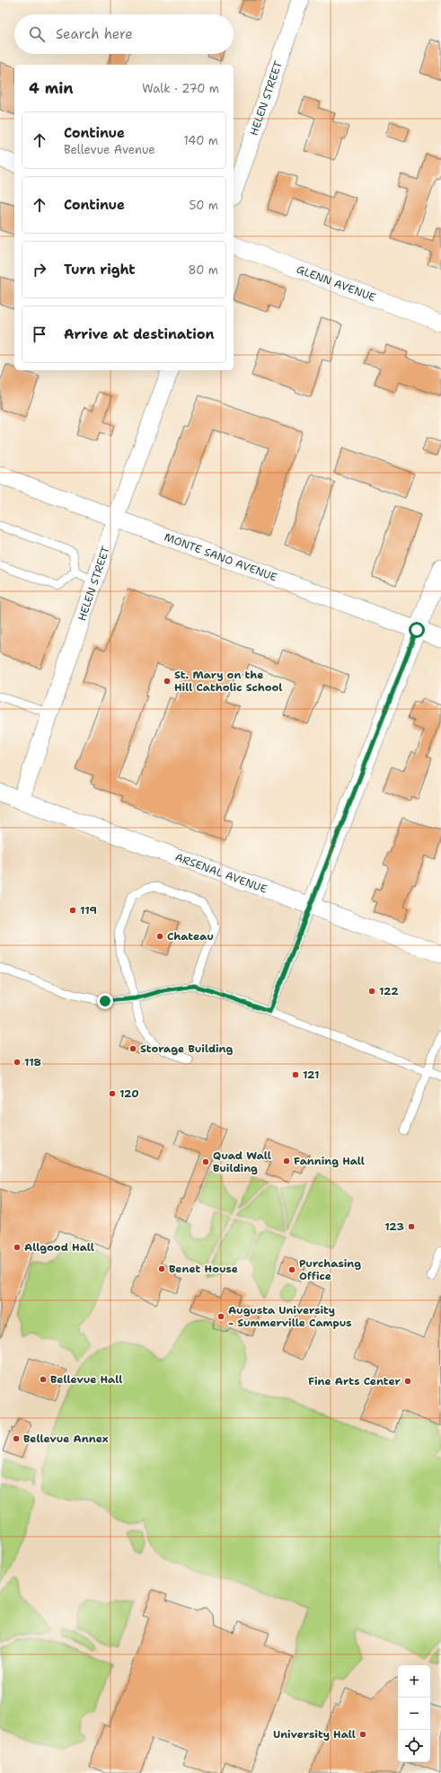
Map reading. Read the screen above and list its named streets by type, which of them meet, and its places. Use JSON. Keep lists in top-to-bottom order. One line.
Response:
{"streets":{"street":["HELEN STREET","GLENN AVENUE","MONTE SANO AVENUE","ARSENAL AVENUE"]},"crossings":[["HELEN STREET","MONTE SANO AVENUE"],["HELEN STREET","ARSENAL AVENUE"]],"places":["St. Mary on the Hill Catholic School","119","Chateau","122","Storage Building","118","121","120","Fanning Hall","Quad Wall Building","123","Allgood Hall","Benet House","Purchasing Office","Augusta University - Summerville Campus","Bellevue Hall","Fine Arts Center","Bellevue Annex","University Hall"],"page":{"search":"Search here","heading":["4 min","Walk · 270 m"],"list":[["Continue","Bellevue Avenue","140 m"],["Continue","50 m"],["Turn right","80 m"],"Arrive at destination"],"map_buttons":["+","−"]}}
